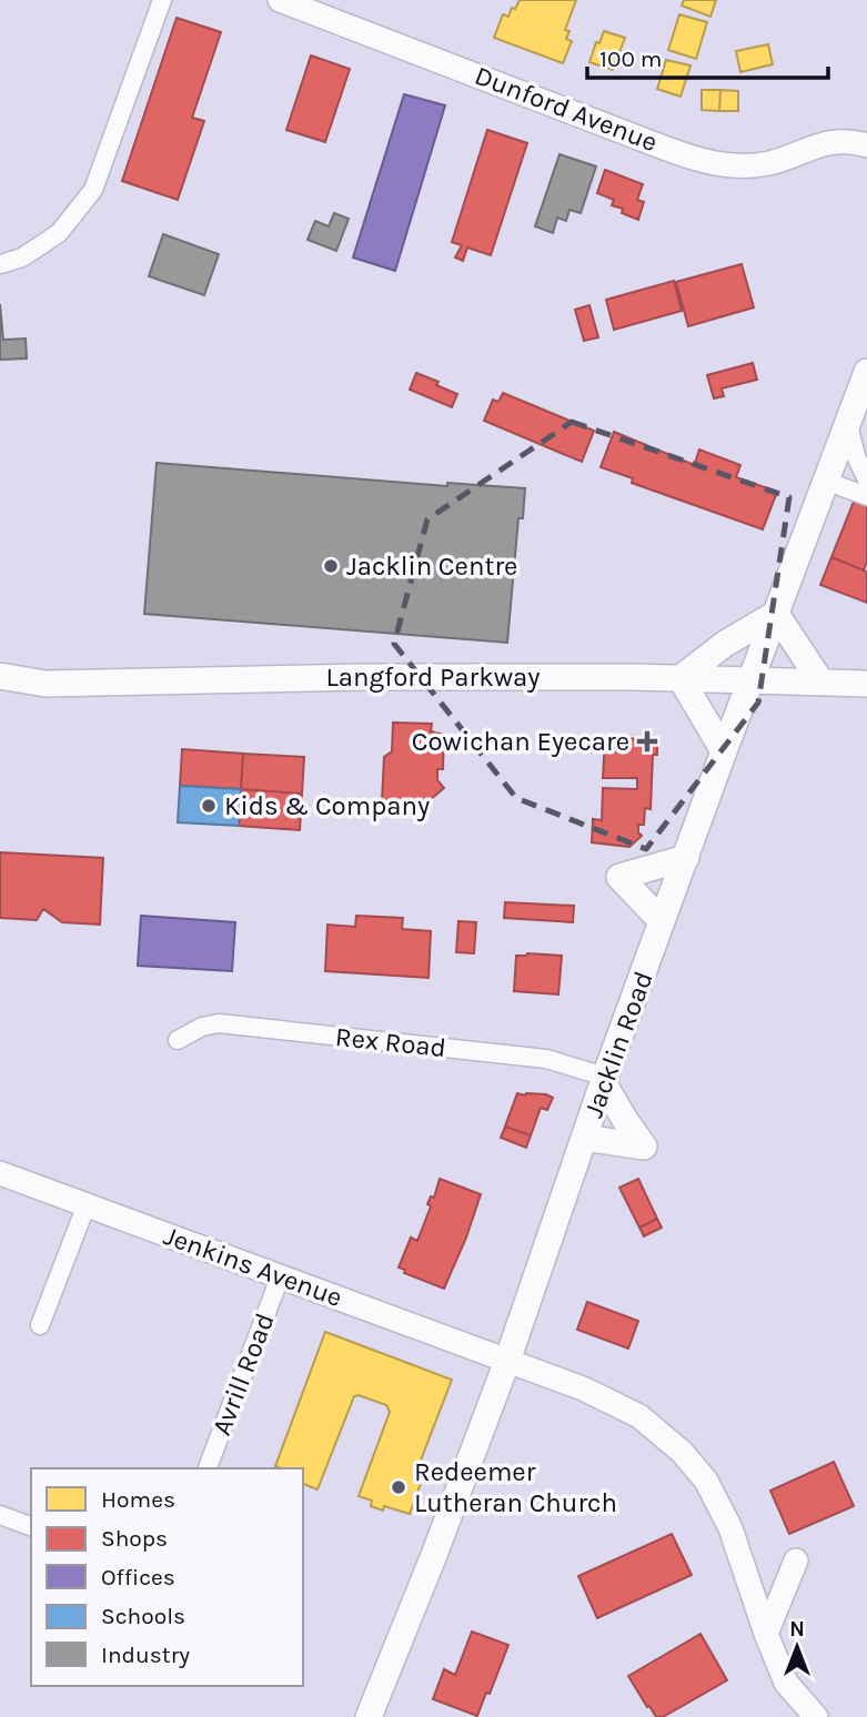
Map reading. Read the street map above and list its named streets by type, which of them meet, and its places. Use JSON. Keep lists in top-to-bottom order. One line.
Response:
{"streets":{"main road":["Langford Parkway","Jacklin Road"],"street":["Dunford Avenue","Rex Road","Jenkins Avenue","Avrill Road"]},"crossings":[["Langford Parkway","Jacklin Road"],["Rex Road","Jacklin Road"],["Jacklin Road","Jenkins Avenue"],["Jenkins Avenue","Avrill Road"]],"places":{"other":["Jacklin Centre","Kids & Company","Redeemer Lutheran Church"],"health":["Cowichan Eyecare"]},"legend":["Homes","Shops","Offices","Schools","Industry"],"scale_bar":"100 m","north":"top"}
